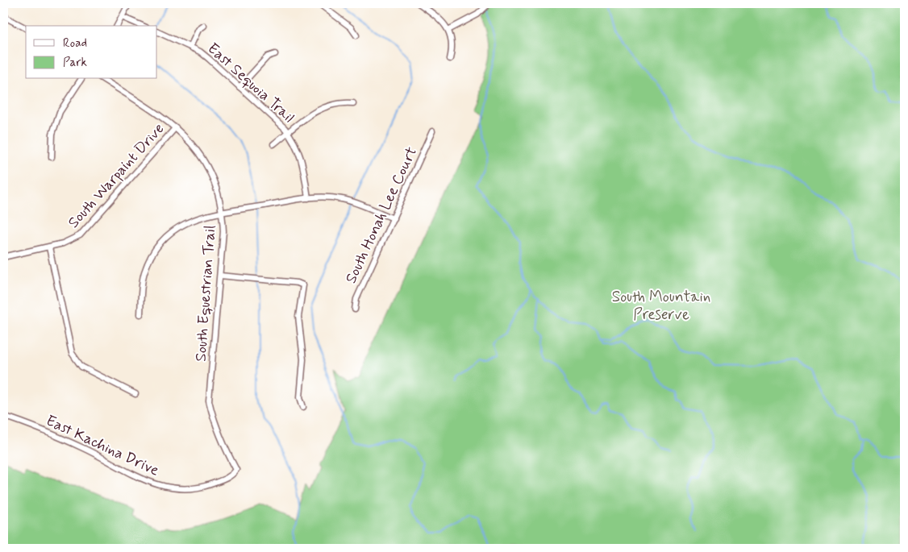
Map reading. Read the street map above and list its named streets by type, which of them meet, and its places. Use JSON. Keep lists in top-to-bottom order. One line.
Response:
{"streets":{"street":["East Sequoia Trail","South Warpaint Drive","South Honah Lee Court","South Equestrian Trail","East Kachina Drive"]},"crossings":[["South Warpaint Drive","South Equestrian Trail"],["South Equestrian Trail","East Kachina Drive"]],"parks":["South Mountain Preserve"],"legend":["Road","Park"]}
